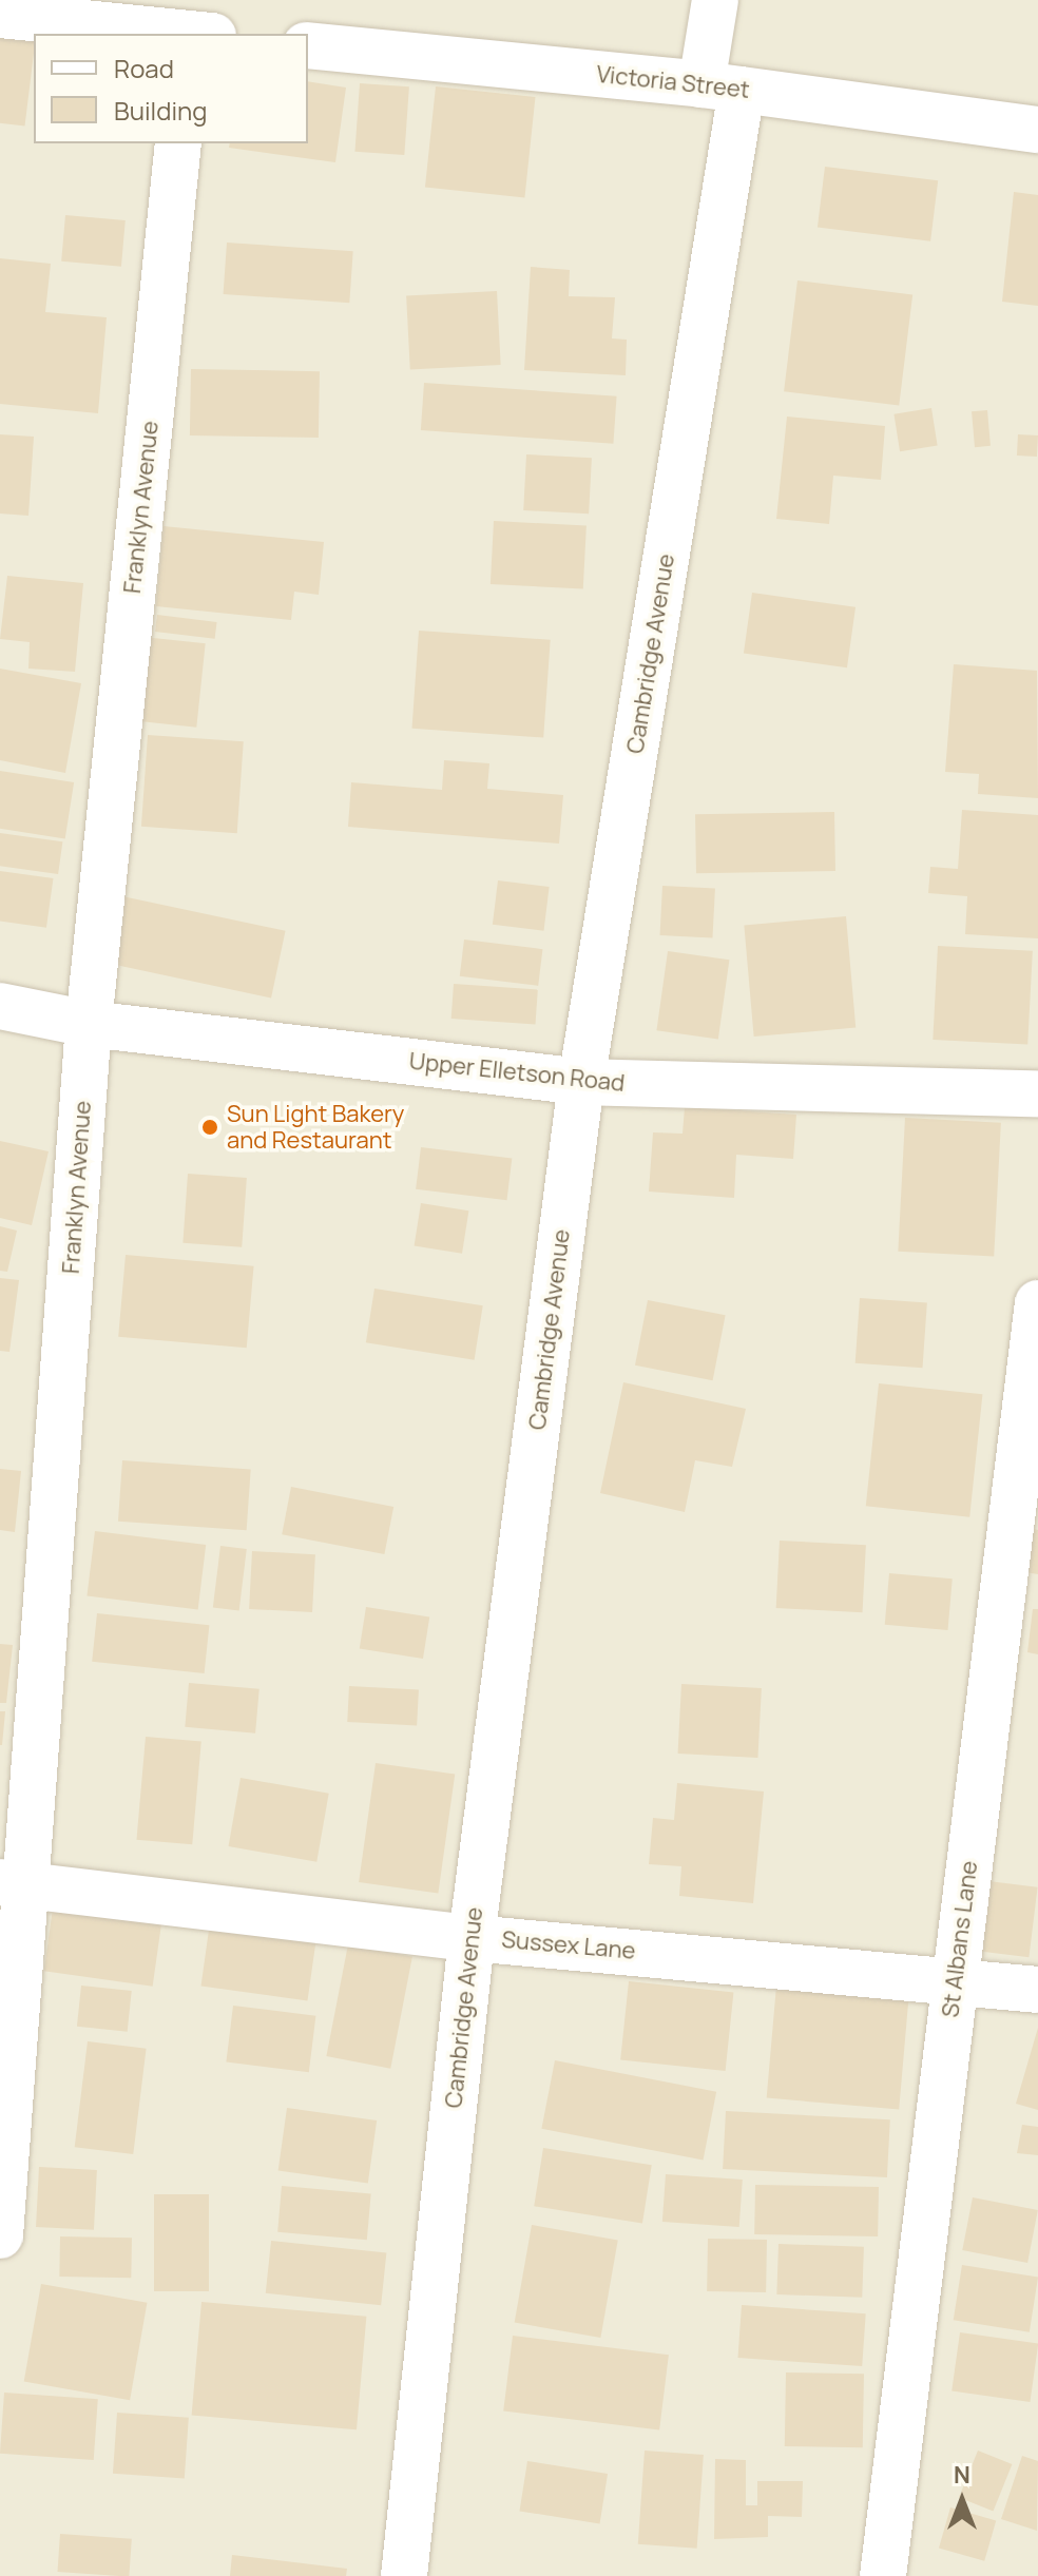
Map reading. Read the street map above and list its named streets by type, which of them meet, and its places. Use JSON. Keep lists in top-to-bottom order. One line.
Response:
{"streets":{"street":["Victoria Street","Franklyn Avenue","Cambridge Avenue","Upper Elletson Road","St Albans Lane","Sussex Lane"]},"crossings":[["Victoria Street","Cambridge Avenue"],["Franklyn Avenue","Upper Elletson Road"],["Franklyn Avenue","Sussex Lane"],["Cambridge Avenue","Upper Elletson Road"],["Cambridge Avenue","Sussex Lane"],["St Albans Lane","Sussex Lane"]],"places":["Sun Light Bakery and Restaurant"],"legend":["Road","Building"],"north":"top"}
